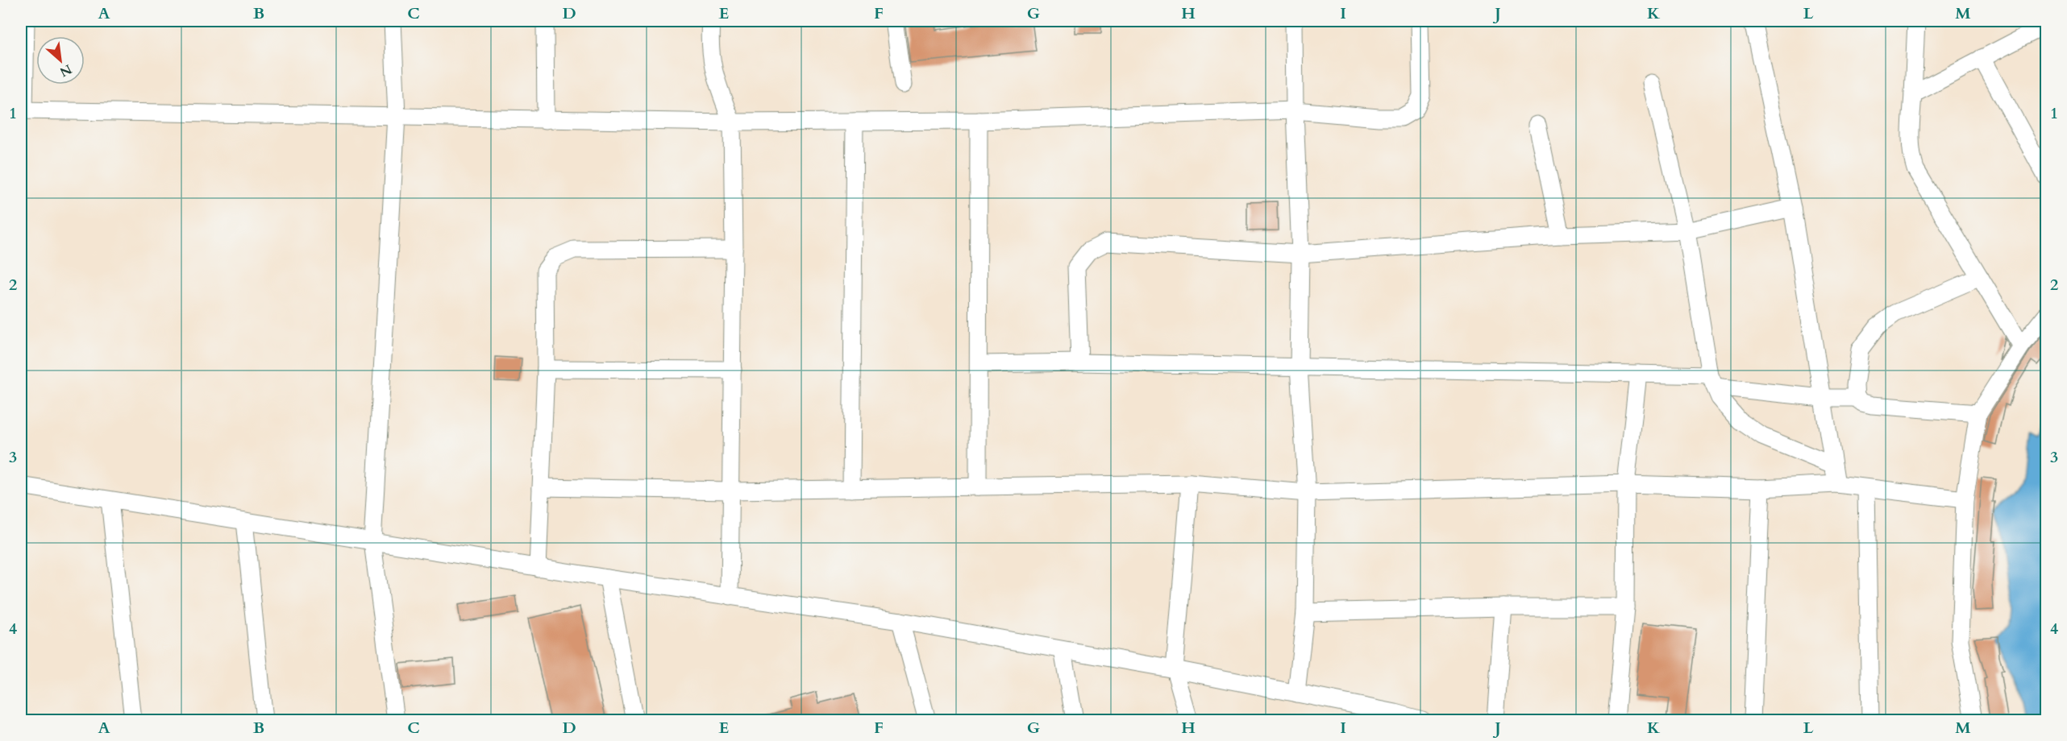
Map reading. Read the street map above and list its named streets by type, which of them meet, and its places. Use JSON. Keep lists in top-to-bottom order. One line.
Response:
{"north":"bottom right","grid":{"columns":["A","B","C","D","E","F","G","H","I","J","K","L","M"],"rows":["1","2","3","4"]}}
